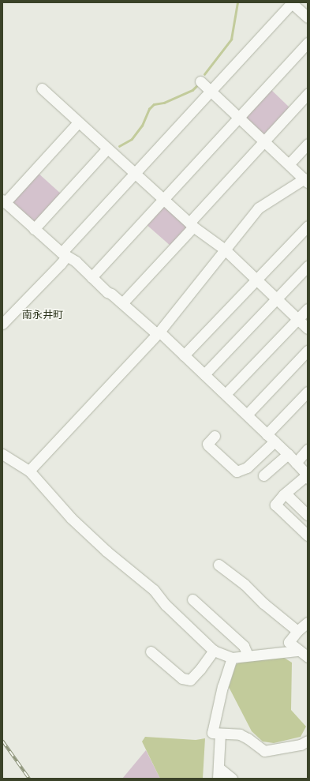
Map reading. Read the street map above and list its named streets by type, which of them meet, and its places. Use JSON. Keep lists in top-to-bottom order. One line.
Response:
{"districts":["南永井町"]}
